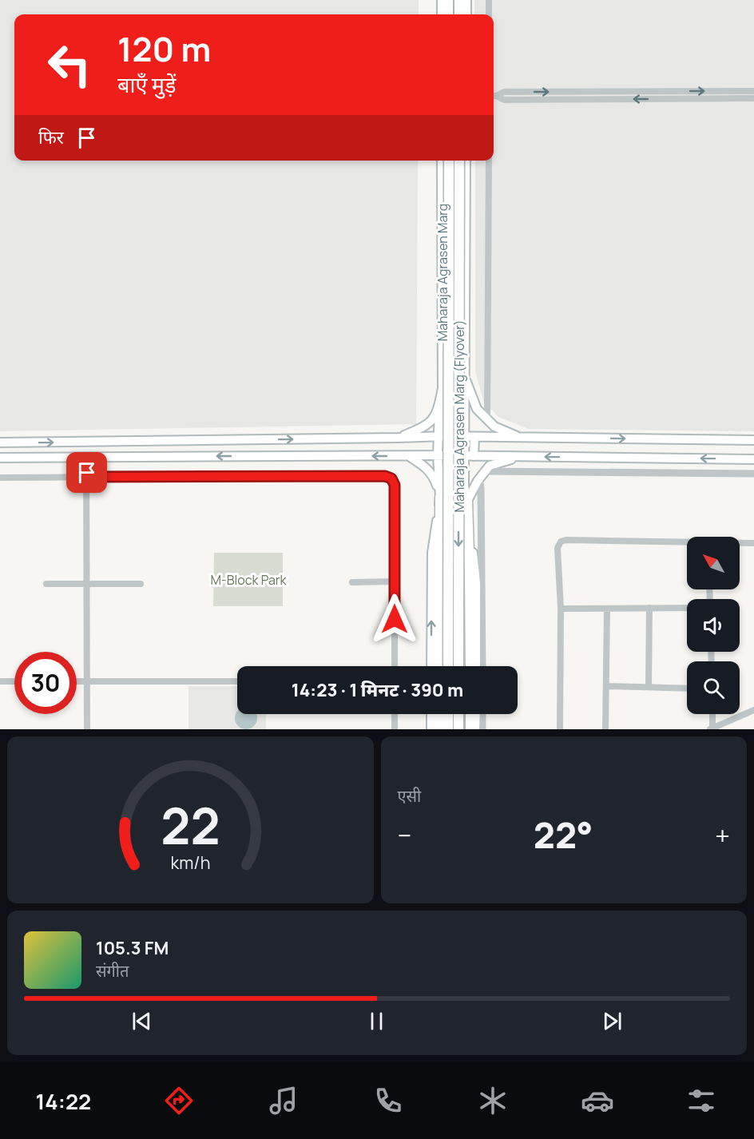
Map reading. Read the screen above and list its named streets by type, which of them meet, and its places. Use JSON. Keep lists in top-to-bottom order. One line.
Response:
{"streets":{"main road":["Maharaja Agrasen Marg","Maharaja Agrasen Marg (Flyover)"]},"parks":["M-Block Park"],"north":"top left","page":{"turn":["120 m","बाएँ मुड़ें"],"then":"फिर","limit":"30","trip":"14:23 · 1 मिनट · 390 m","tile":"एसी","heat":["−","22°","+"],"song":["105.3 FM","संगीत"],"tabs":"14:22","gauge":["22","km/h"]}}
